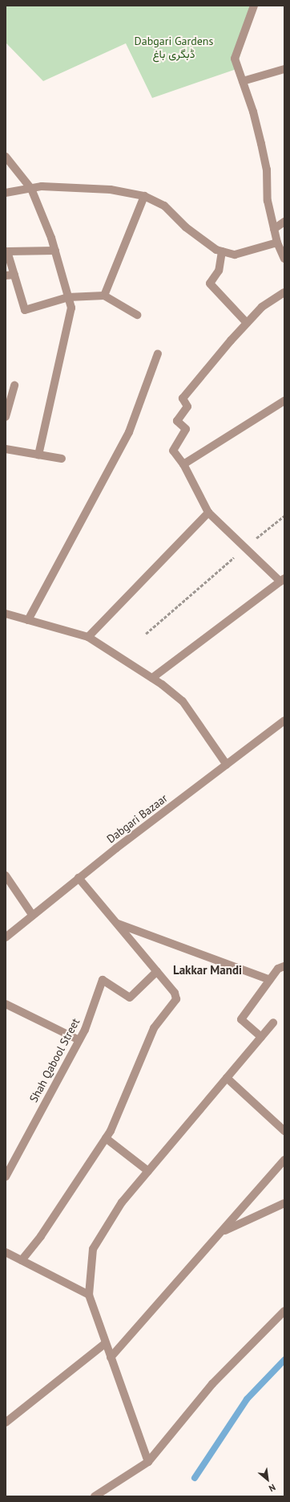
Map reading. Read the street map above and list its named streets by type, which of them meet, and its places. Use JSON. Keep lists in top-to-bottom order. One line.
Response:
{"streets":{"street":["Dabgari Bazaar","Shah Qabool Street"]},"districts":["Lakkar Mandi"],"parks":["Dabgari Gardens ڈبگری باغ"],"north":"bottom right"}
